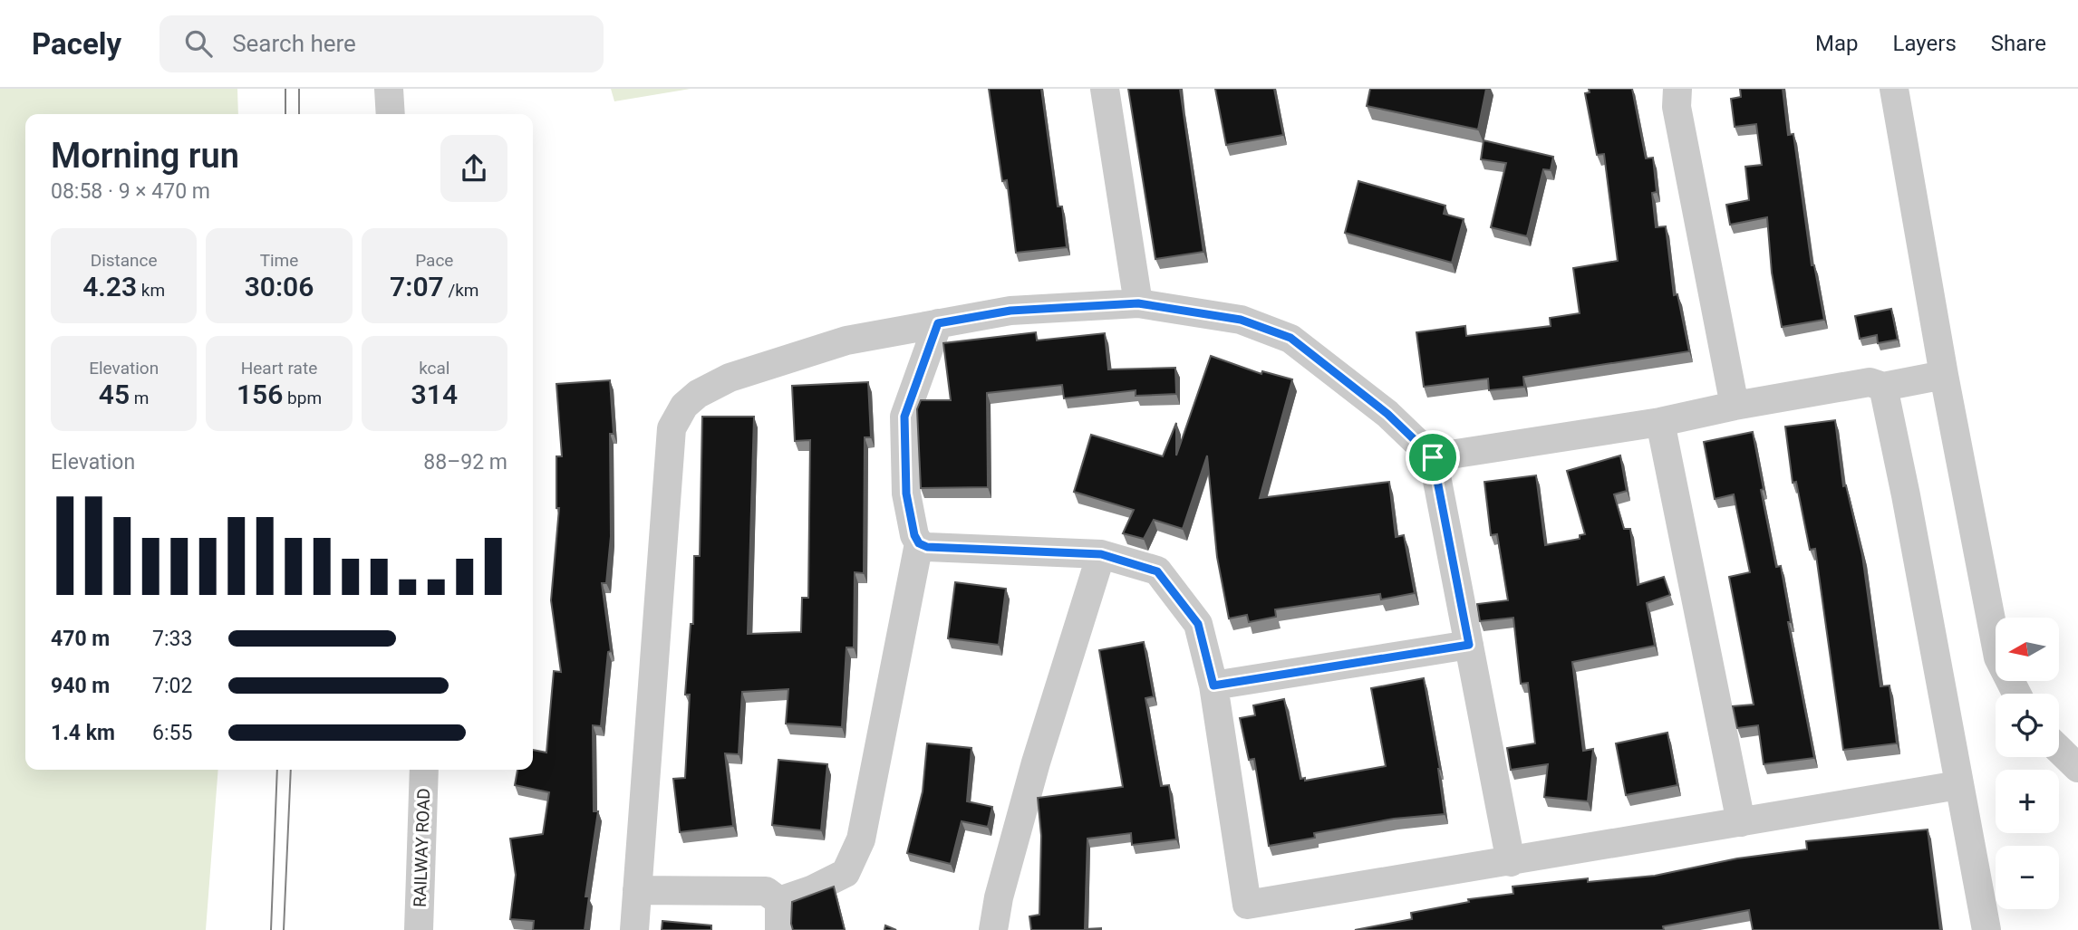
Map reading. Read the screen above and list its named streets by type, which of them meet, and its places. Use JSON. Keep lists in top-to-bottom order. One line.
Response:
{"streets":{"street":["RAILWAY ROAD"]},"north":"left","page":{"header":"Pacely","search":"Search here","nav":["Map","Layers","Share"],"heading":["Morning run","08:58 · 9 × 470 m"],"stats":[["Distance","4.23 km"],["Time","30:06"],["Pace","7:07 /km"],["Elevation","45 m"],["Heart rate","156 bpm"],["kcal","314"]],"chart":["Elevation","88–92 m"],"list":[{"name":"470 m","note":"7:33"},{"name":"940 m","note":"7:02"},{"name":"1.4 km","note":"6:55"}],"map_buttons":["+","−"]}}
